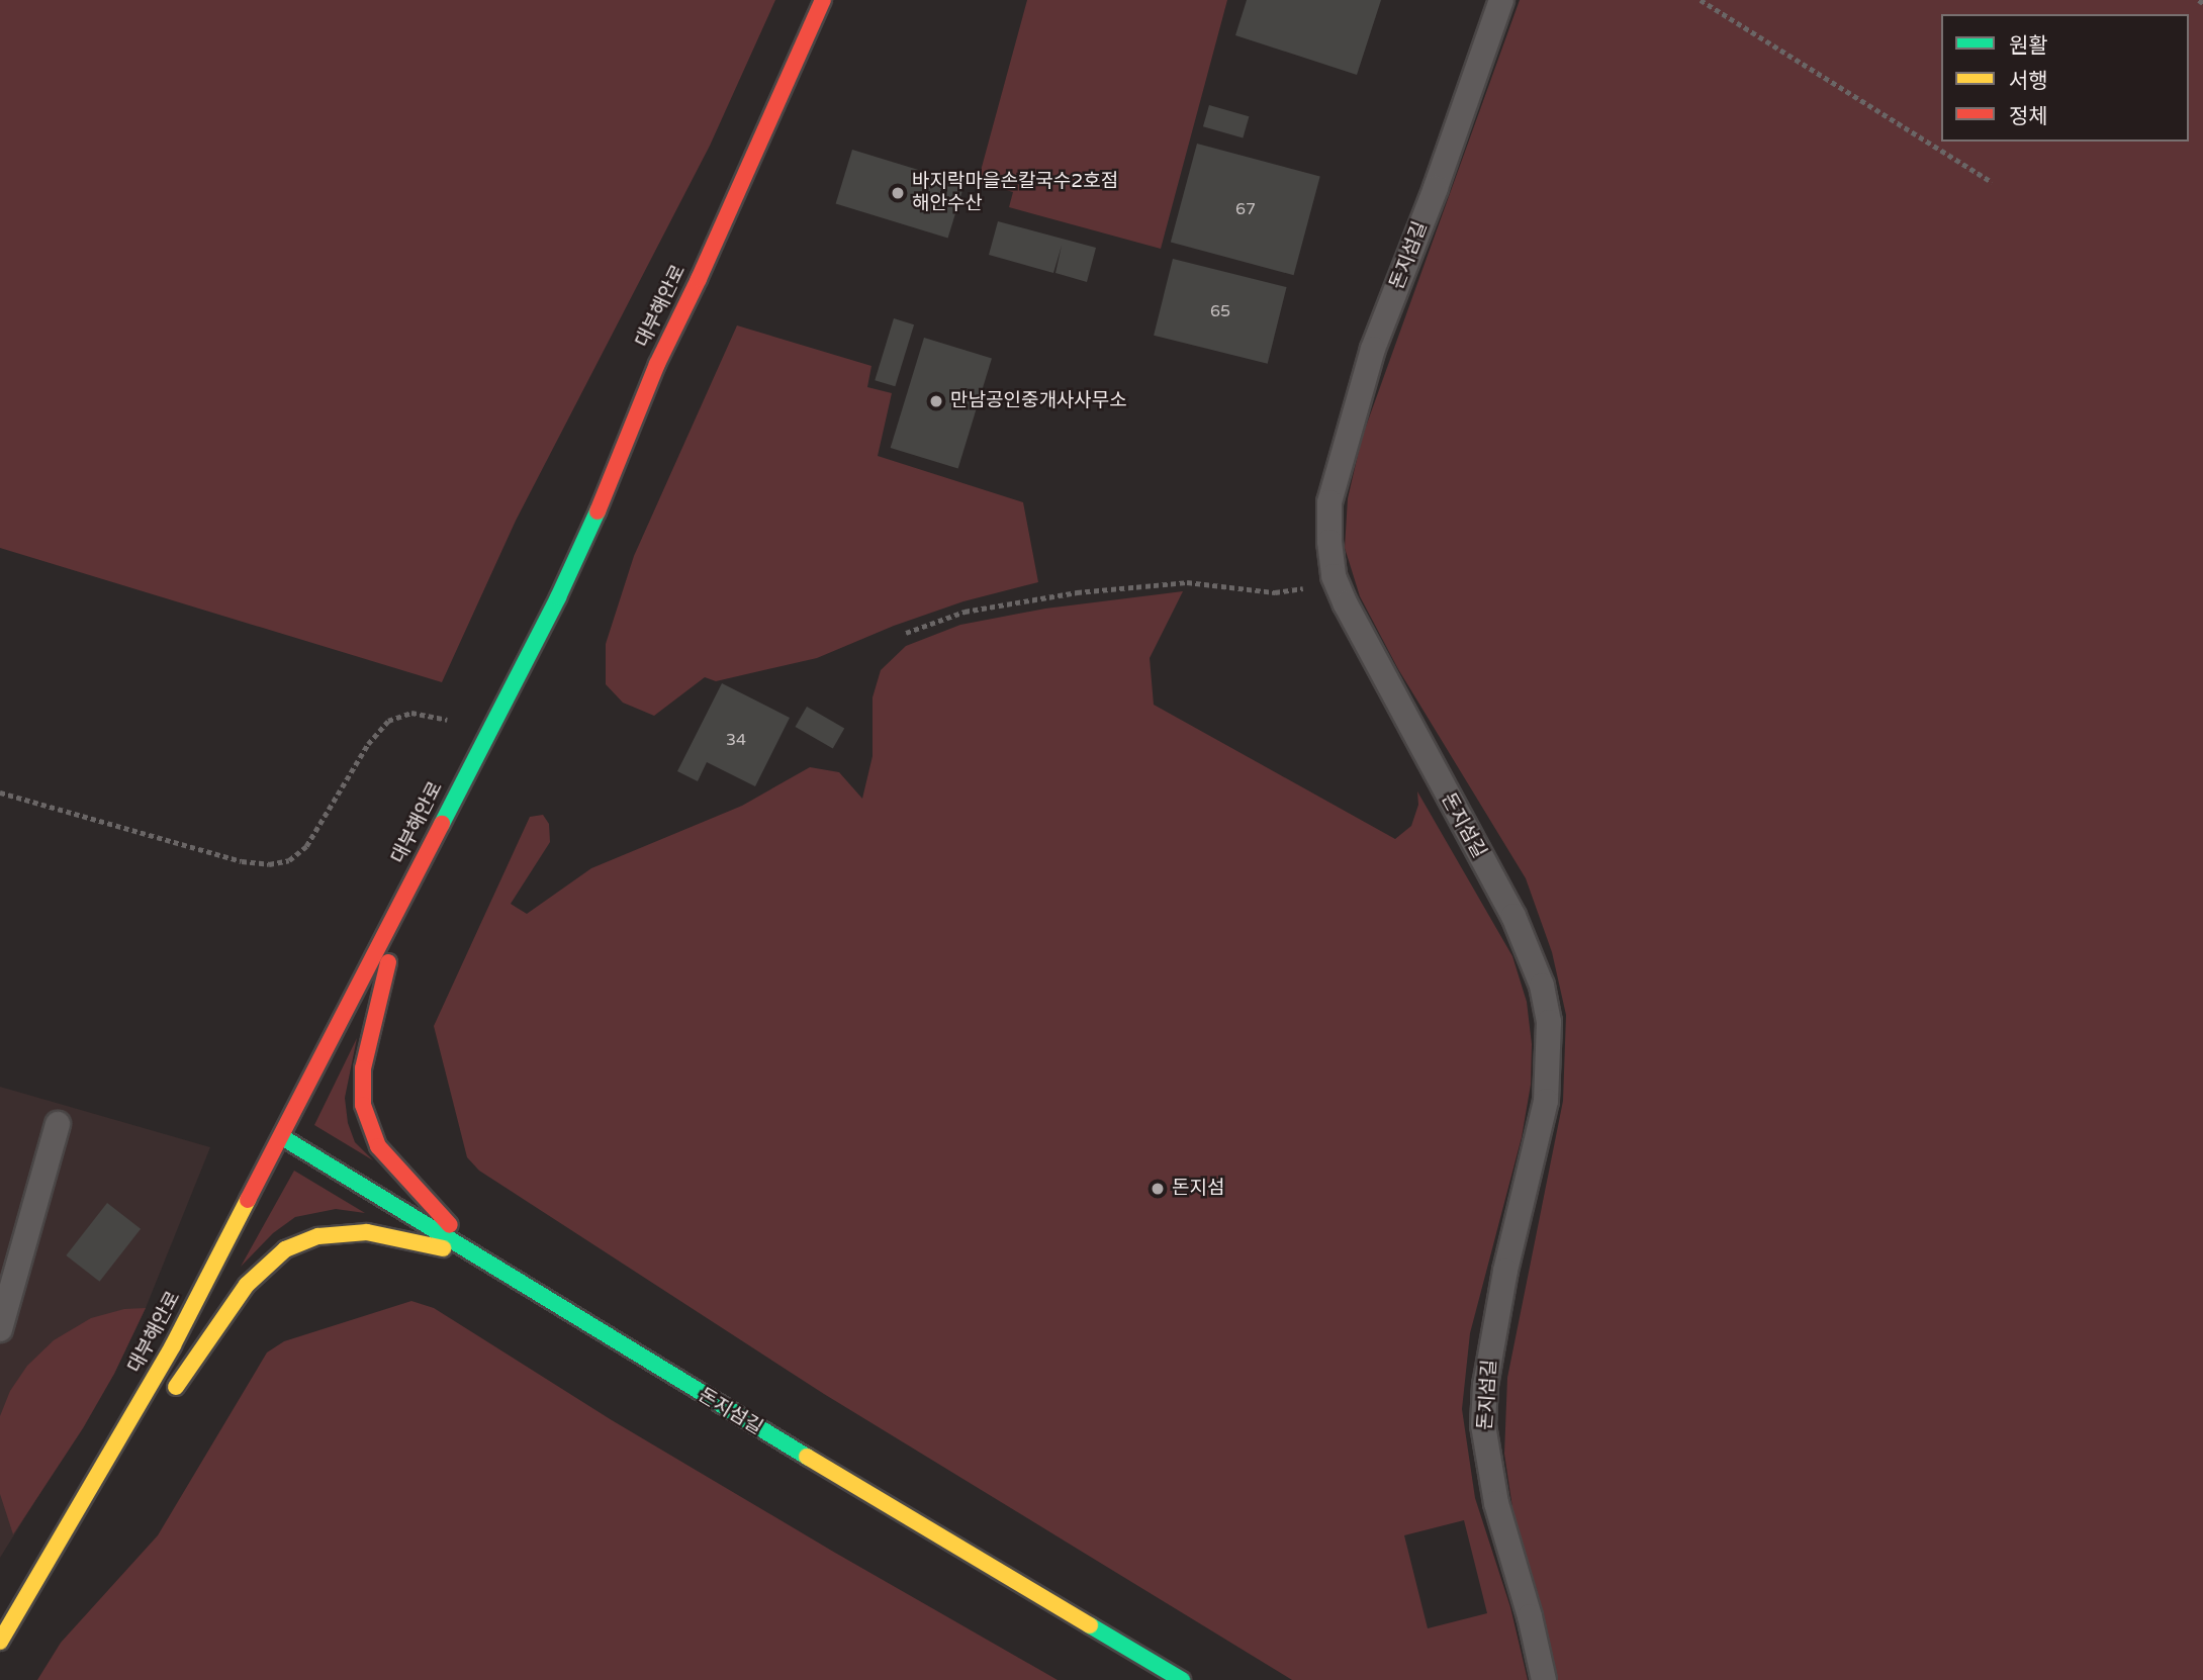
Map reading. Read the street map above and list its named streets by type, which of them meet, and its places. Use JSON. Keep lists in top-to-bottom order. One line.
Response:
{"streets":{"street":["돈지섬길","대부해안로"]},"crossings":[["돈지섬길","대부해안로"]],"places":["바지락마을손칼국수2호점 해안수산","만남공인중개사사무소","돈지섬"],"house_numbers":["67","65","34"],"legend":["원활","서행","정체"]}
